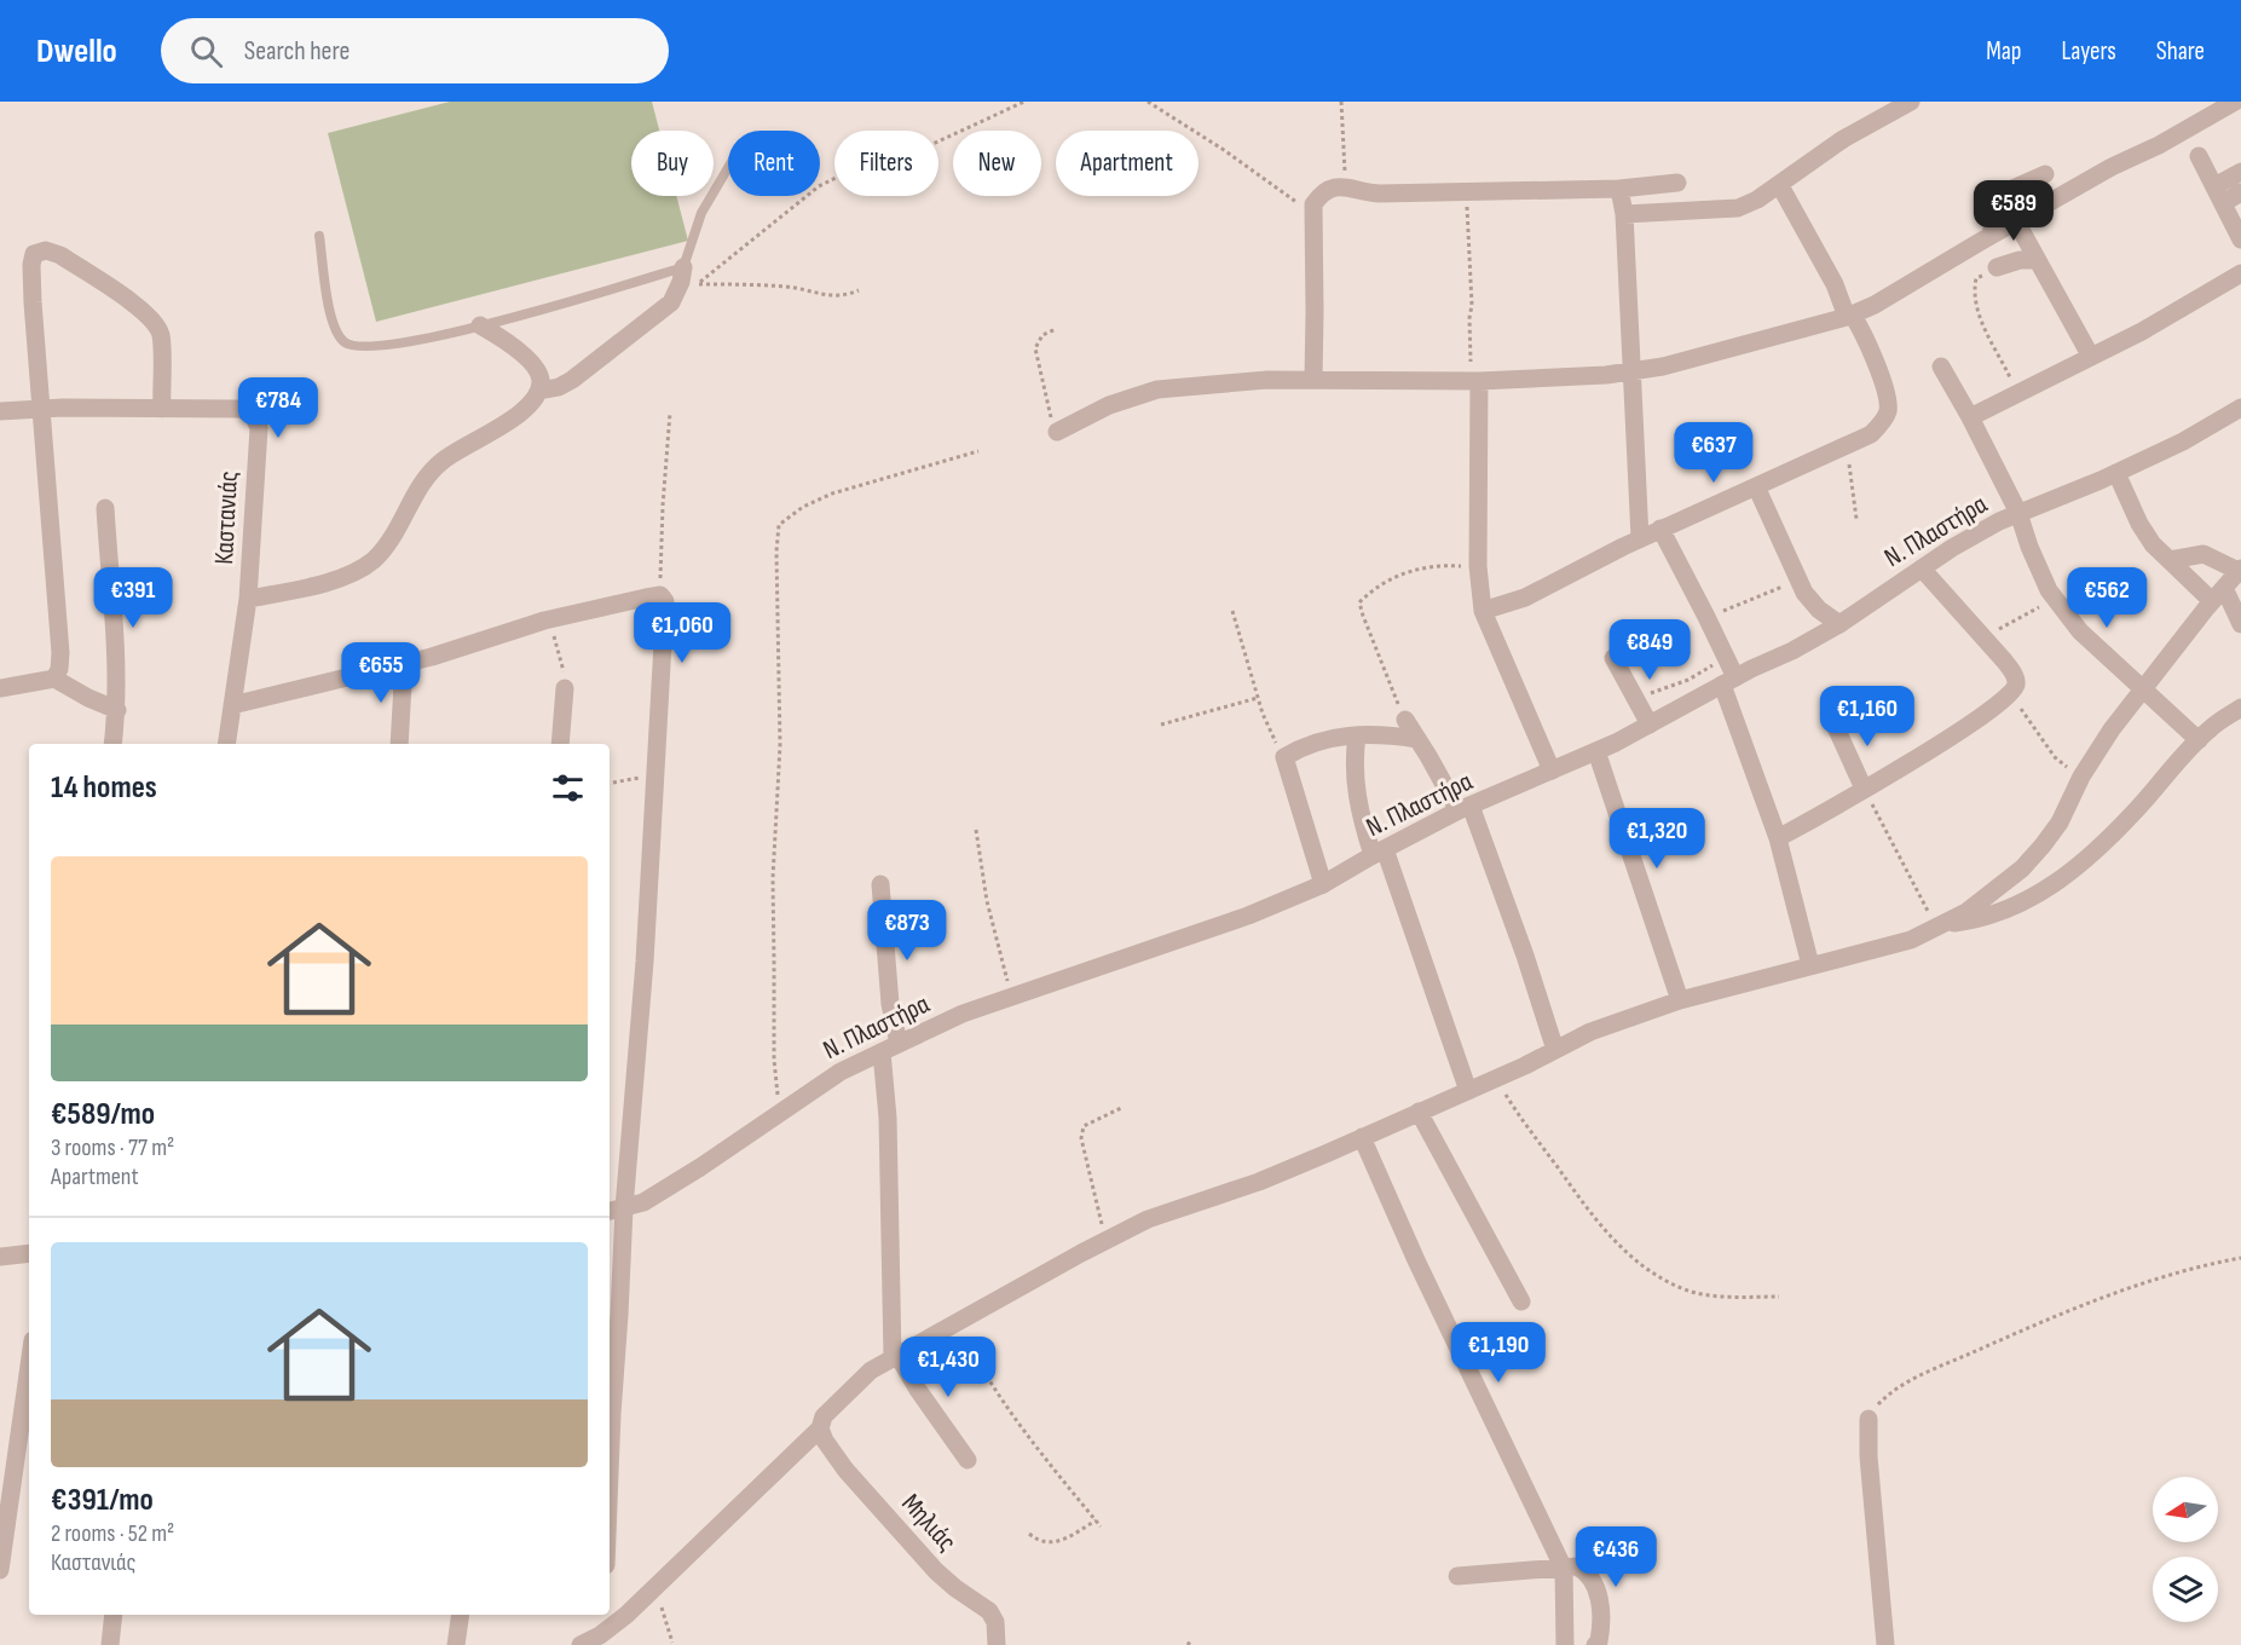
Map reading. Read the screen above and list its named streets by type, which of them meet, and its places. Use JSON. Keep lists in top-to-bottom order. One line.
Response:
{"streets":{"street":["Καστανιάς","Ν. Πλαστήρα","Μηλιάς"]},"north":"left","page":{"header":"Dwello","search":"Search here","nav":["Map","Layers","Share"],"chip":["Buy","Rent","Filters","New","Apartment"],"price":["€589","€784","€637","€391","€562","€1,060","€849","€655","€1,160","€1,320","€873","€1,190","€1,430","€436"],"heading":"14 homes","list":[{"name":"€589/mo","note":"3 rooms · 77 m² · Apartment"},{"name":"€391/mo","note":"2 rooms · 52 m² · Καστανιάς"}]}}
